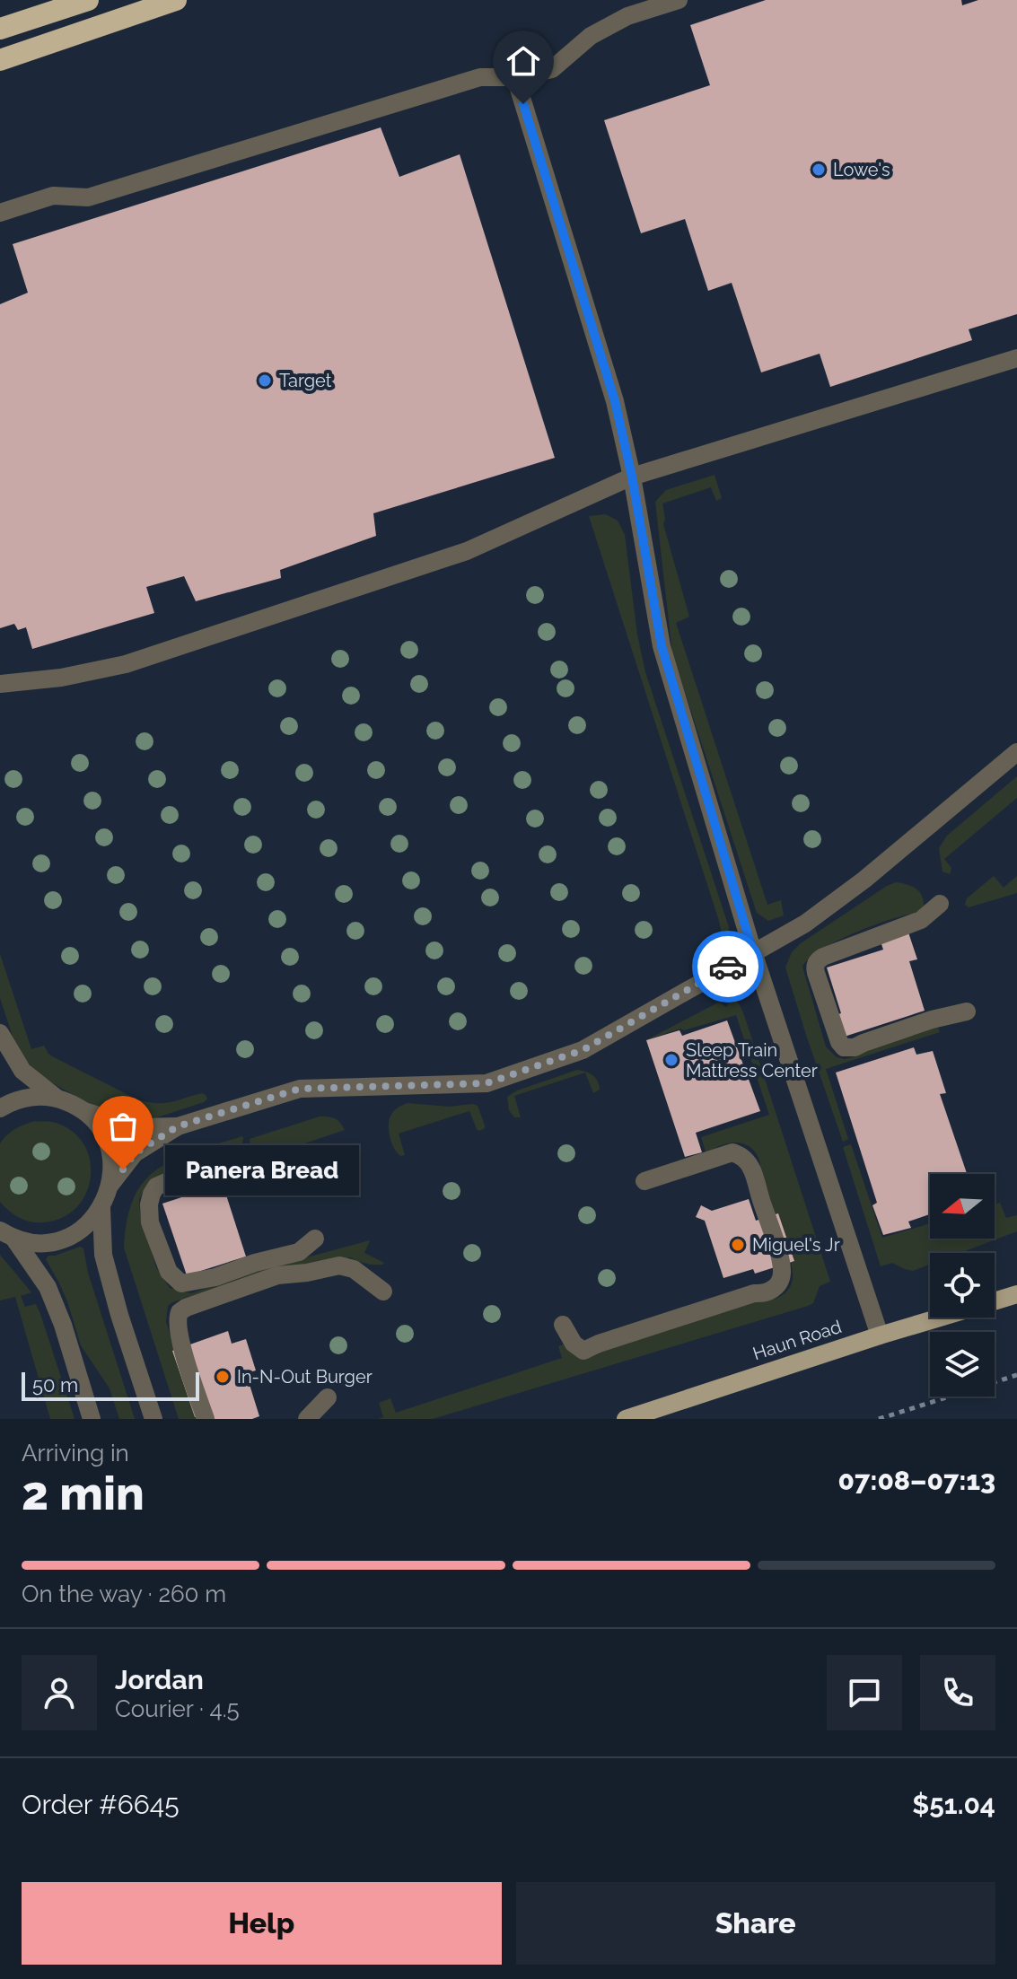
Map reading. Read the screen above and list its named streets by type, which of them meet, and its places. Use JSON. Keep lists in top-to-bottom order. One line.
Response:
{"streets":{"main road":["Haun Road"]},"places":["Lowe's","Target","Sleep Train Mattress Center","Panera Bread","Miguel's Jr","In-N-Out Burger"],"scale_bar":"50 m","north":"left","page":{"bubble":"Panera Bread","scale":"50 m","heading":["2 min","Arriving in","07:08–07:13"],"panel":["Jordan","Courier · 4.5","Order #6645","$51.04"],"bar":"On the way · 260 m","buttons":["Help","Share"]}}
